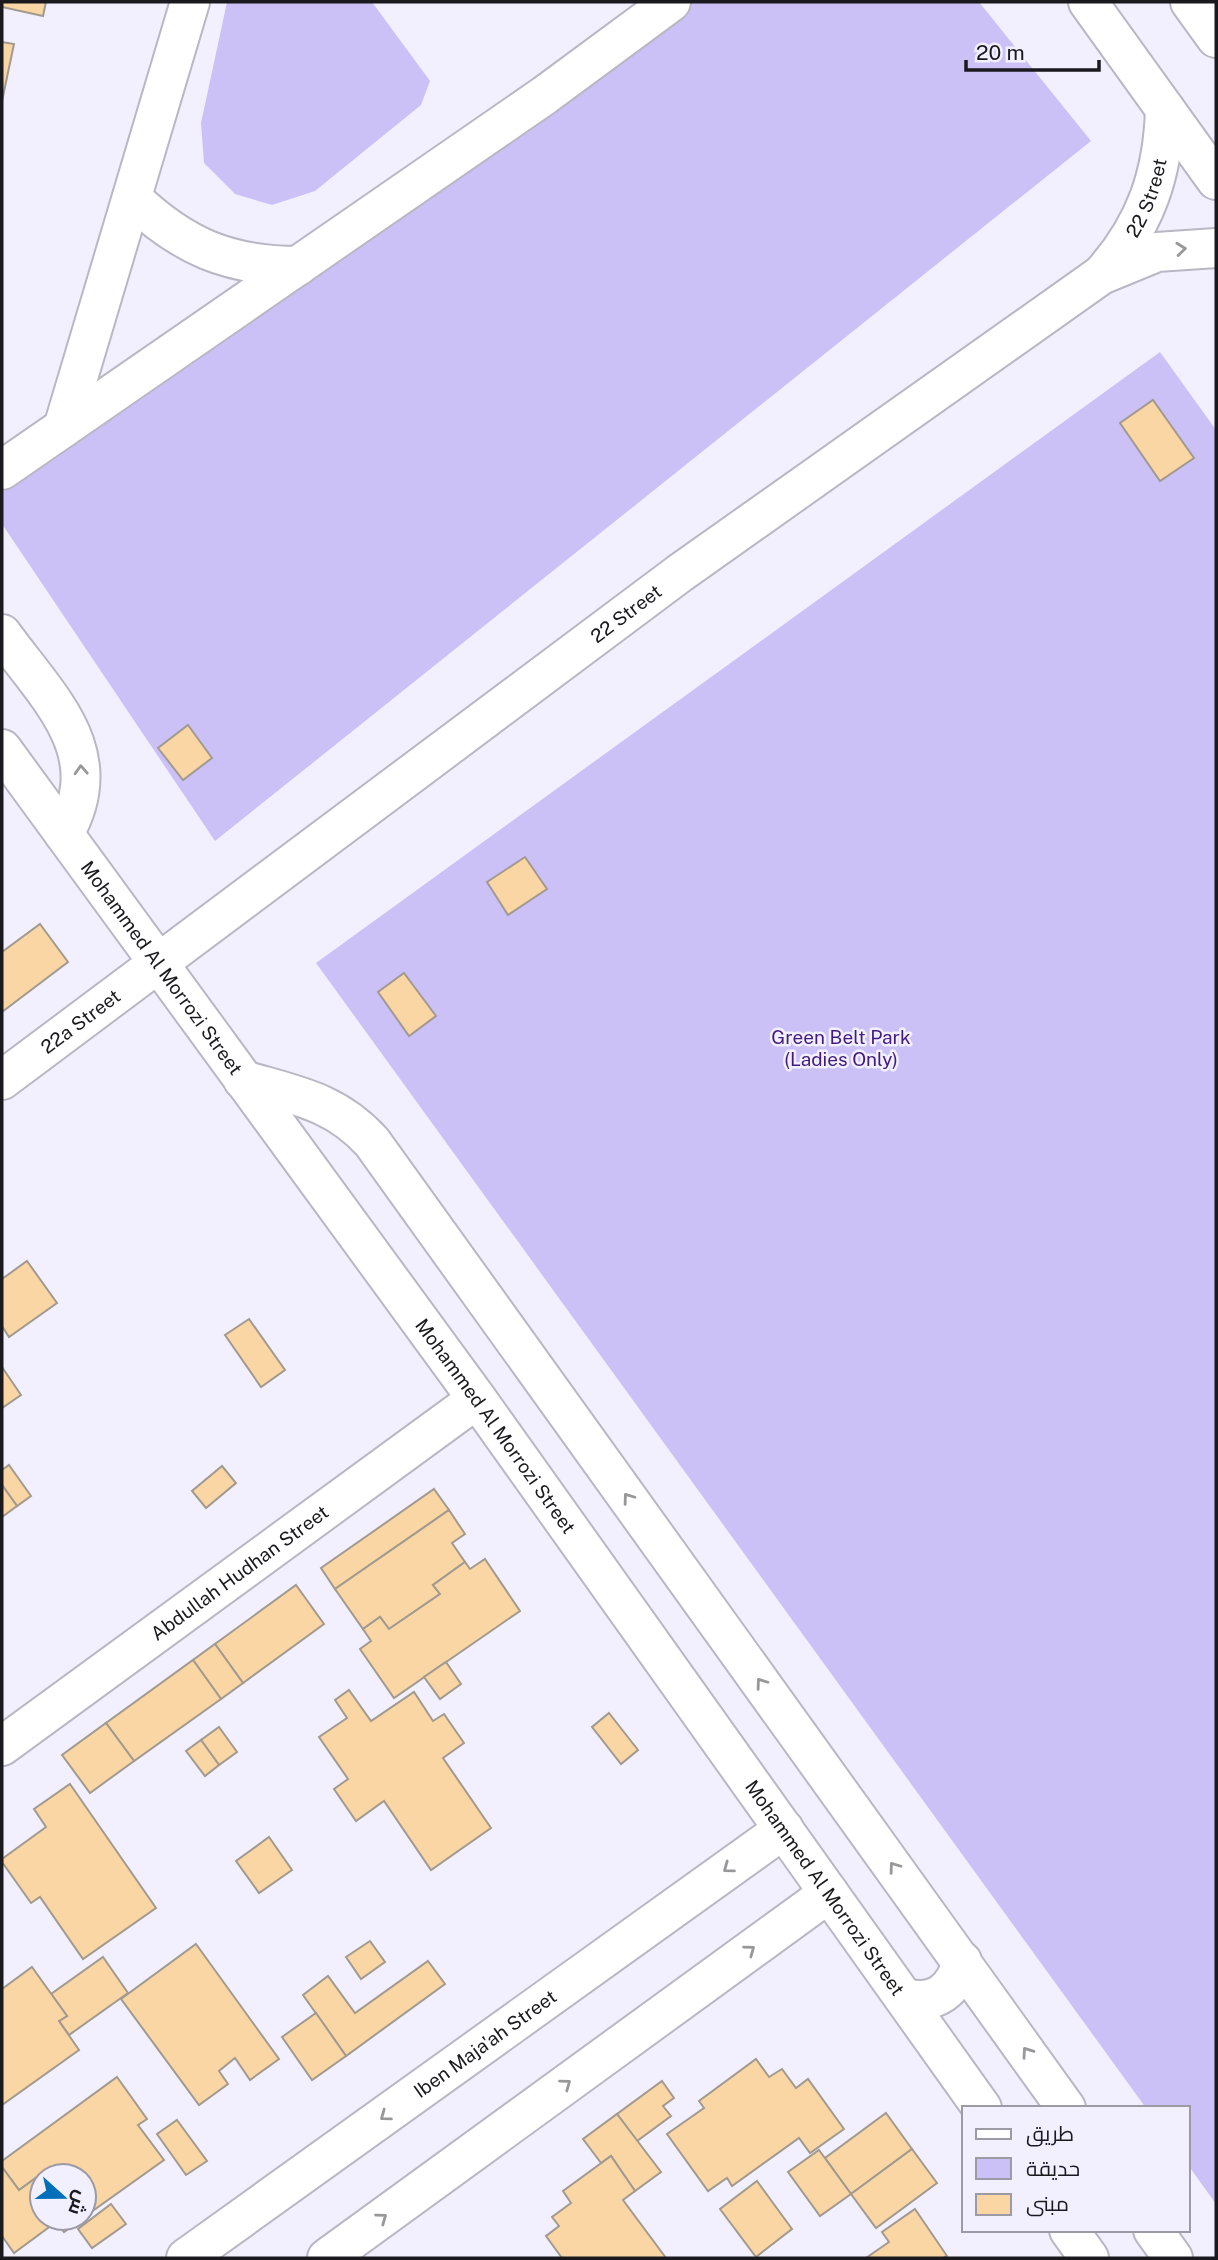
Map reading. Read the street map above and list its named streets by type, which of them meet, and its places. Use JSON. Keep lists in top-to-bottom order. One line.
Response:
{"streets":{"street":["22 Street","Mohammed Al Morrozi Street","22a Street","Abdullah Hudhan Street","Iben Maja'ah Street"]},"crossings":[["22 Street","Mohammed Al Morrozi Street"],["22 Street","22a Street"],["Mohammed Al Morrozi Street","22a Street"],["Mohammed Al Morrozi Street","Abdullah Hudhan Street"],["Mohammed Al Morrozi Street","Iben Maja'ah Street"]],"parks":["Green Belt Park (Ladies Only)"],"legend":["طريق","حديقة","مبنى"],"scale_bar":"20 m","north":"right"}
